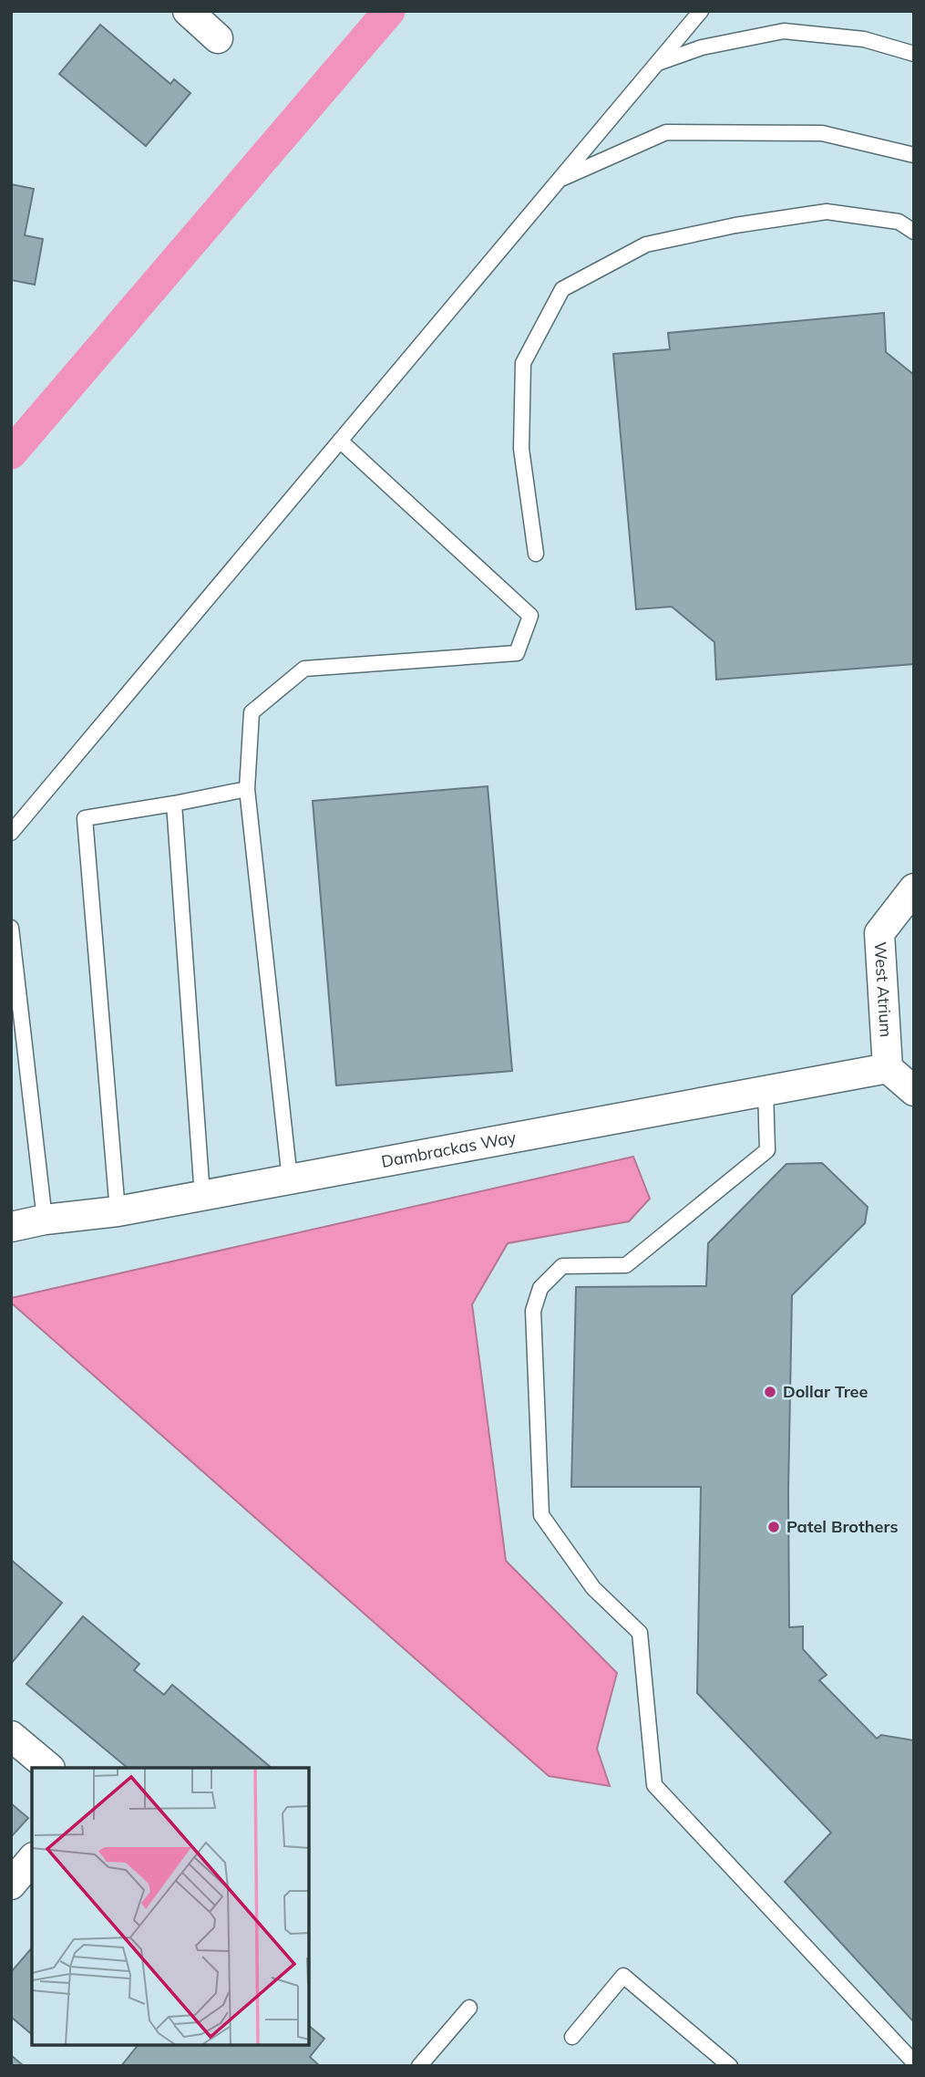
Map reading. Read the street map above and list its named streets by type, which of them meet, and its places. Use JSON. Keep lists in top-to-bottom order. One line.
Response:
{"streets":{"street":["West Atrium","Dambrackas Way"]},"crossings":[["West Atrium","Dambrackas Way"]],"places":["Dollar Tree","Patel Brothers"]}
